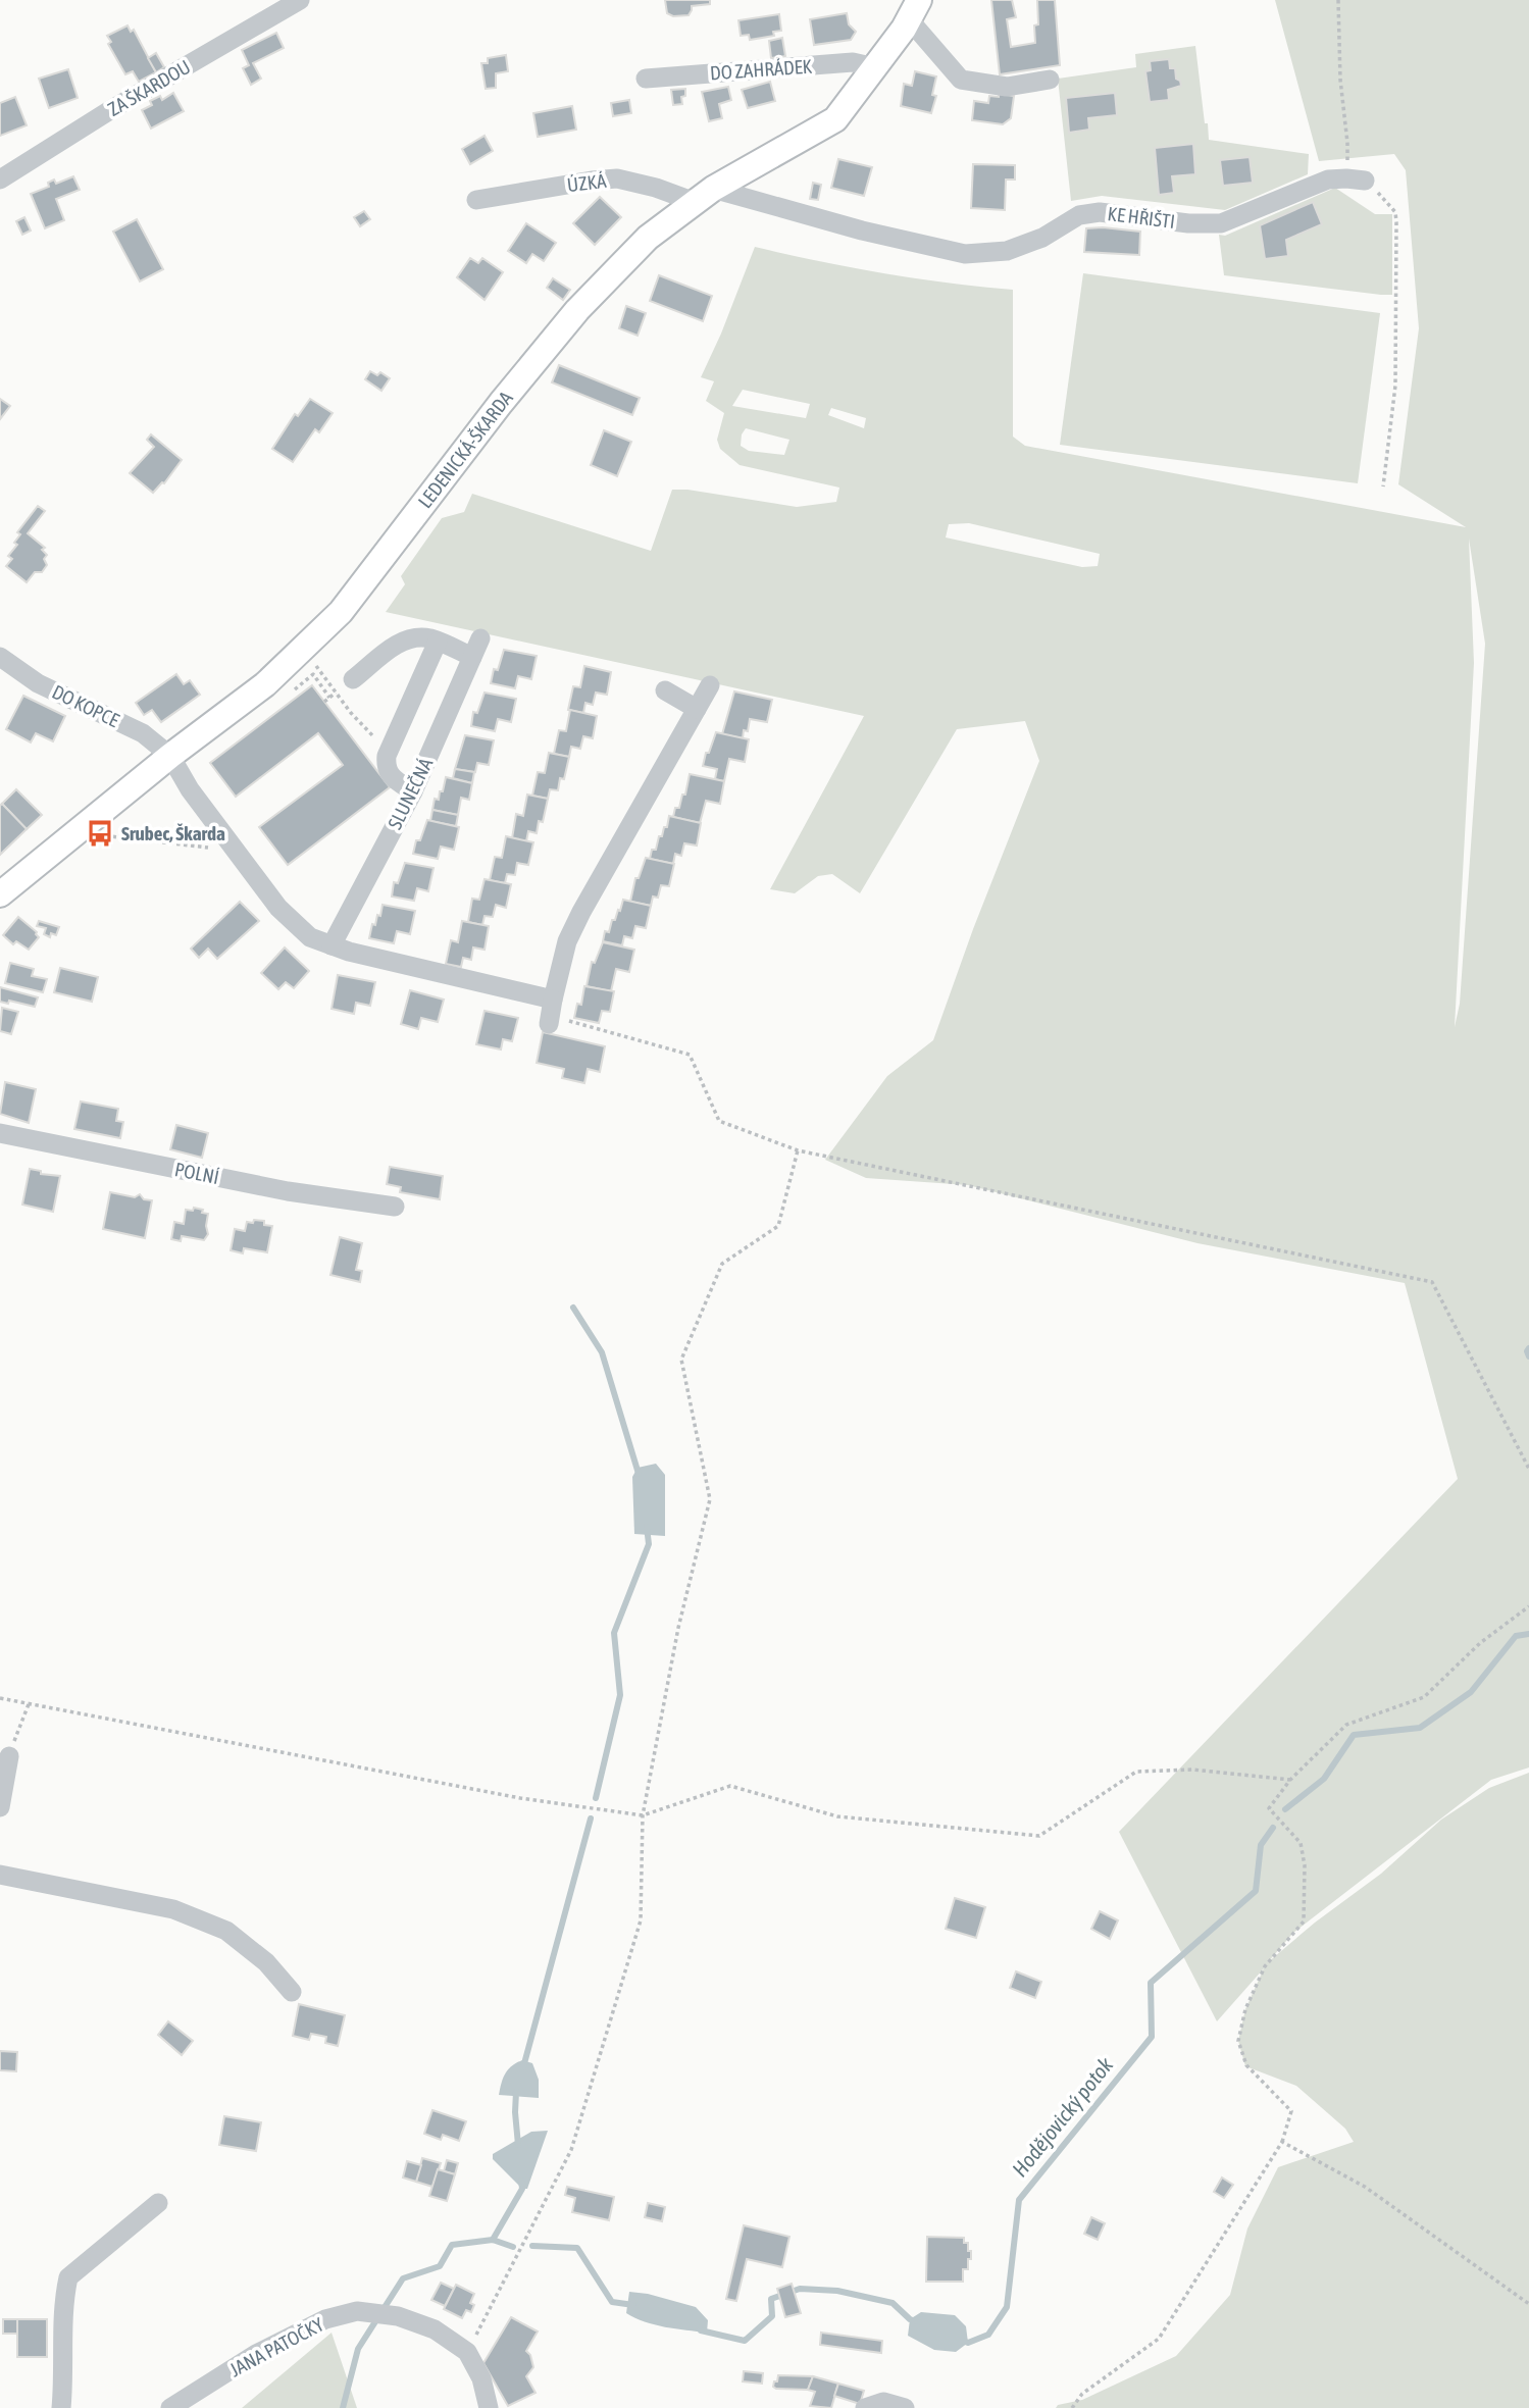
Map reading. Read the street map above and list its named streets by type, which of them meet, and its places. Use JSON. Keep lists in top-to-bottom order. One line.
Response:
{"streets":{"main road":["LEDENICKÁ-ŠKARDA"],"street":["DO ZAHRÁDEK","ZA ŠKARDOU","ÚZKÁ","KE HŘIŠTI","DO KOPCE","SLUNEČNÁ","POLNÍ","JANA PATOČKY"]},"crossings":[["DO ZAHRÁDEK","LEDENICKÁ-ŠKARDA"],["ÚZKÁ","KE HŘIŠTI"],["ÚZKÁ","LEDENICKÁ-ŠKARDA"],["KE HŘIŠTI","LEDENICKÁ-ŠKARDA"],["LEDENICKÁ-ŠKARDA","DO KOPCE"]],"water":["Hodějovický potok"],"places":{"bus stop":["Srubec, Škarda"]}}
